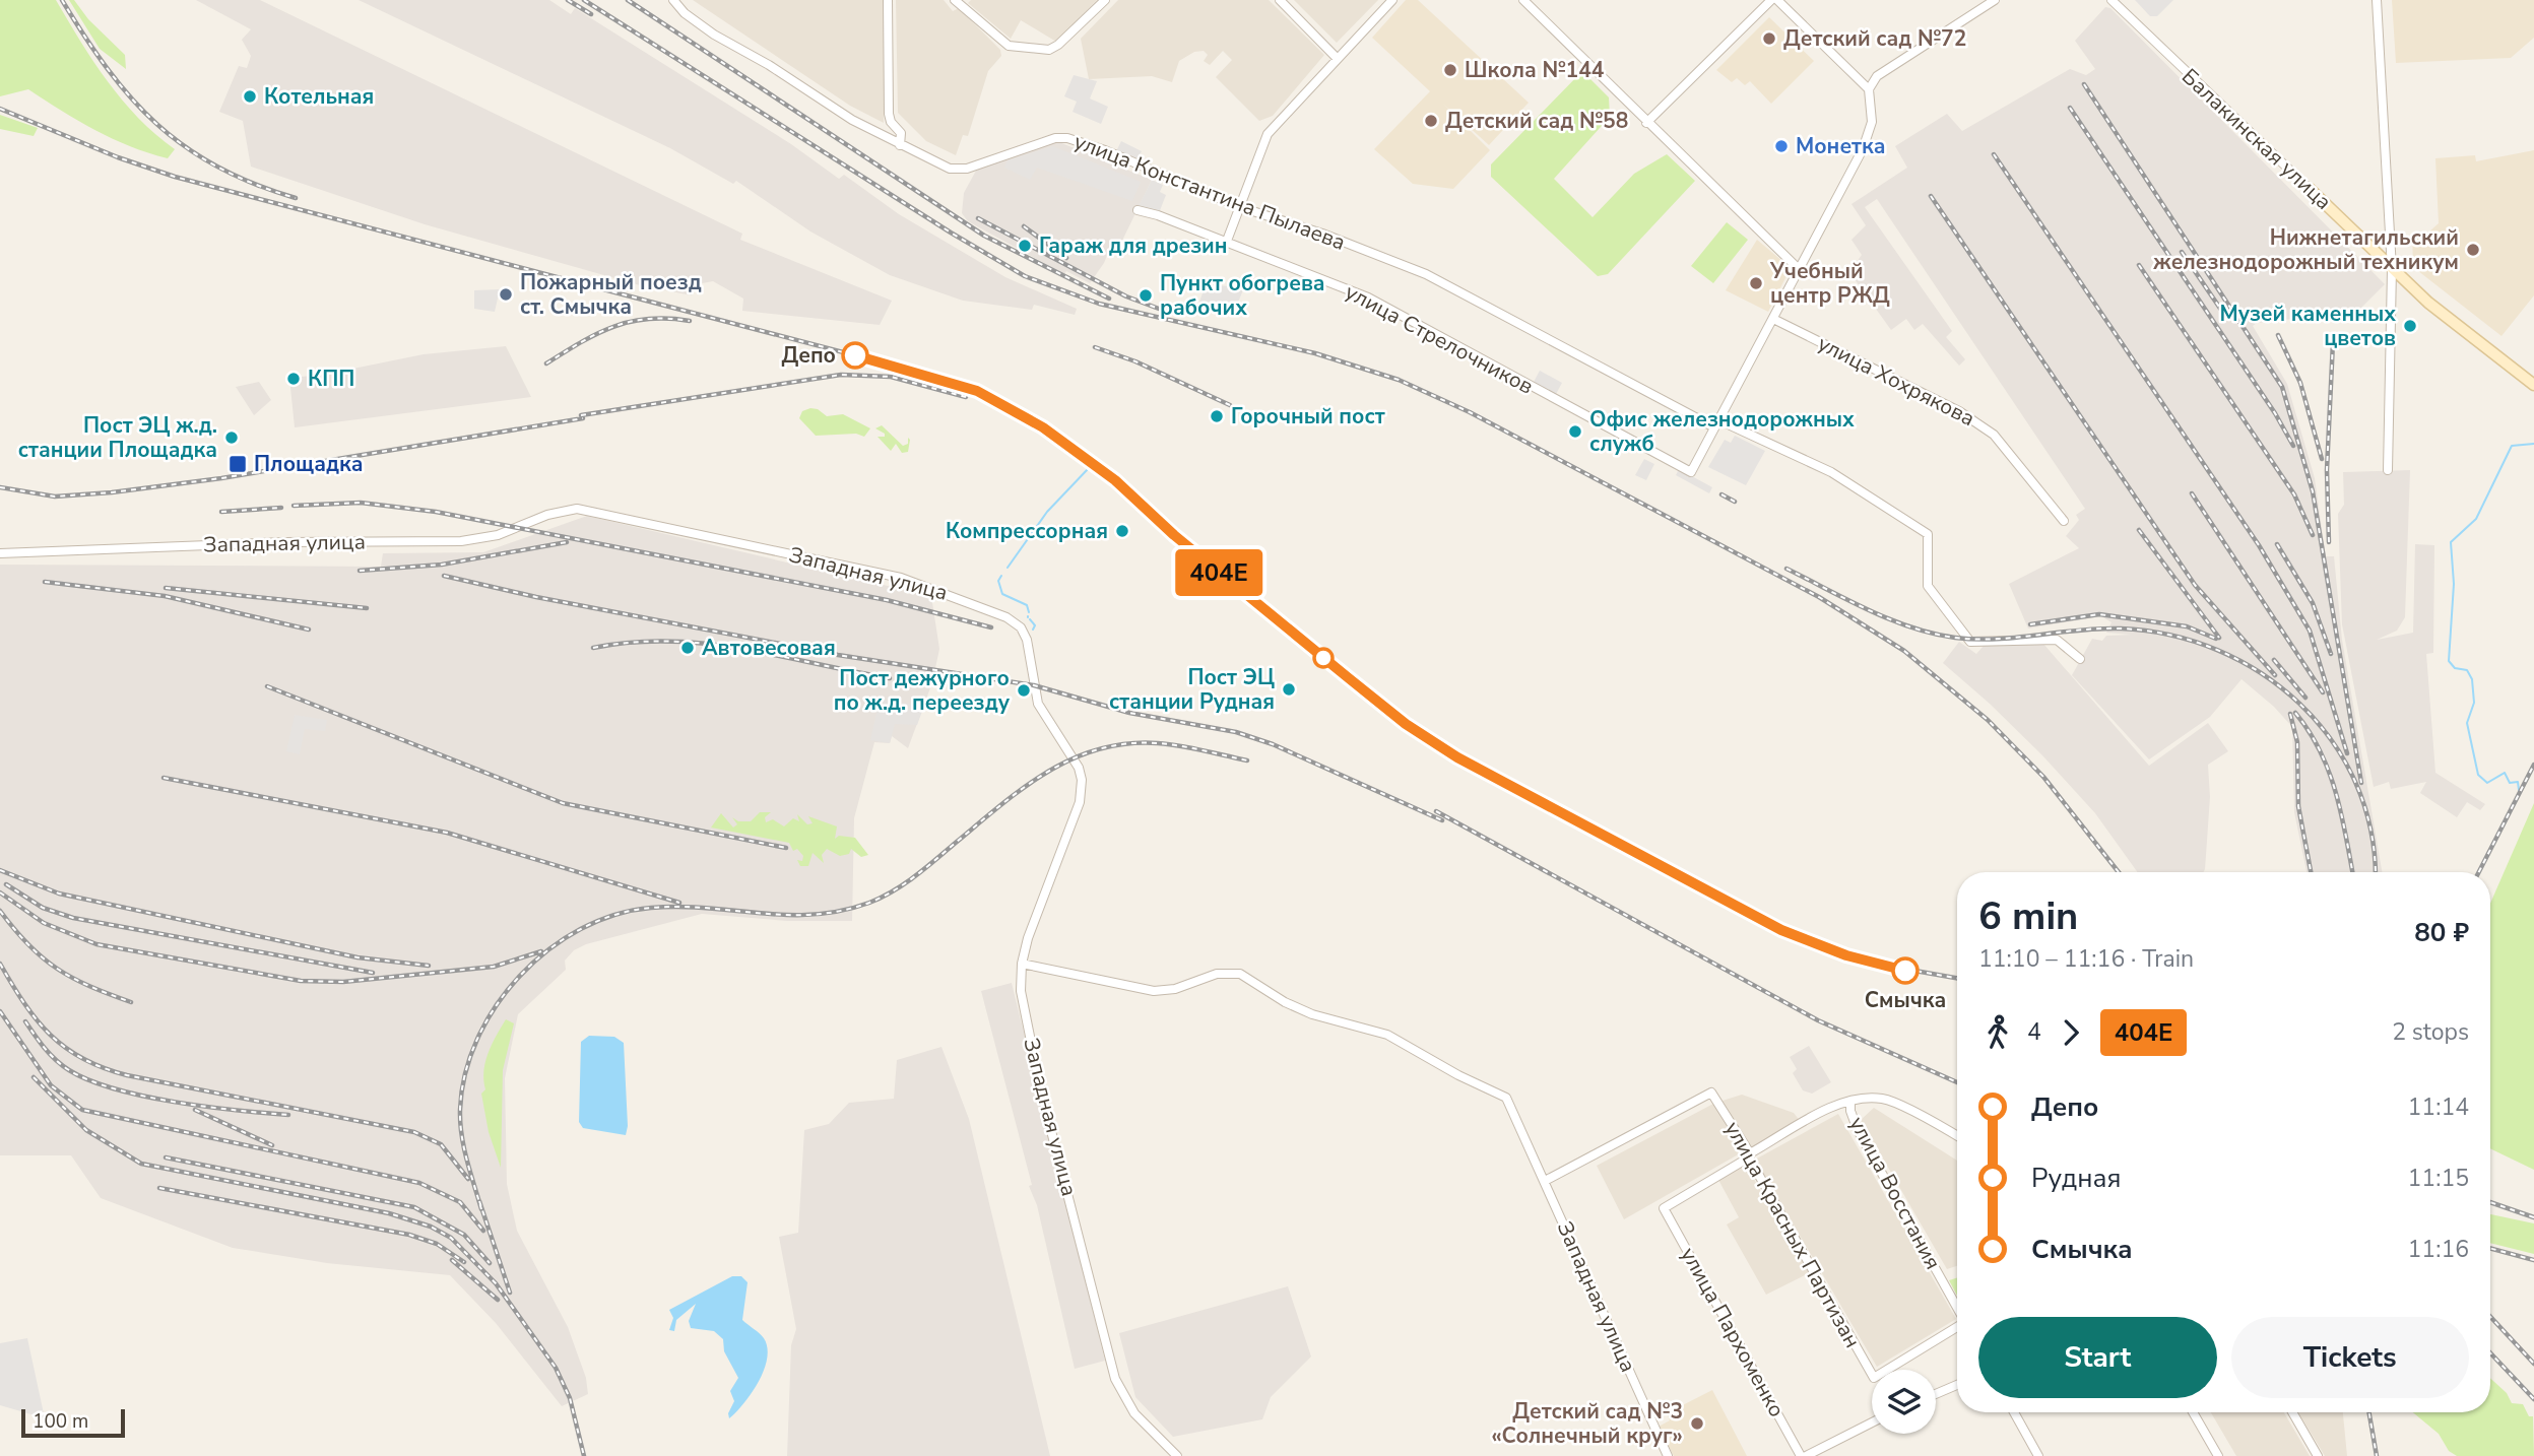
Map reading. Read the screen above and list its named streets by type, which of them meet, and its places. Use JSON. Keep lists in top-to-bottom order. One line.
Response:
{"streets":{"street":["Балакинская улица","улица Константина Пылаева","улица Стрелочников","улица Хохрякова","Западная улица","улица Восстания","улица Красных Партизан","улица Пархоменко"]},"crossings":[["улица Константина Пылаева","улица Стрелочников"],["Западная улица","улица Красных Партизан"],["улица Красных Партизан","улица Пархоменко"]],"places":{"other":["Детский сад №72","Школа №144","Котельная","Детский сад №58","Монетка","Гараж для дрезин","Нижнетагильский железнодорожный техникум","Учебный центр РЖД","Пожарный поезд ст. Смычка","Пункт обогрева рабочих","Музей каменных цветов","Депо","КПП","Горочный пост","Офис железнодорожных служб","Пост ЭЦ ж.д. станции Площадка","Компрессорная","Автовесовая","Пост ЭЦ станции Рудная","Пост дежурного по ж.д. переезду","Смычка","Детский сад №3 «Солнечный круг»"],"transit":["Площадка"]},"scale_bar":"100 m","page":{"on_map":"404Е","heading":["6 min","11:10 – 11:16 · Train","80 ₽"],"legs":["4","404Е","2 stops"],"list":[{"name":"Депо","value":"11:14"},{"name":"Рудная","value":"11:15"},{"name":"Смычка","value":"11:16"}],"buttons":["Start","Tickets"],"scale":"100 m"}}
